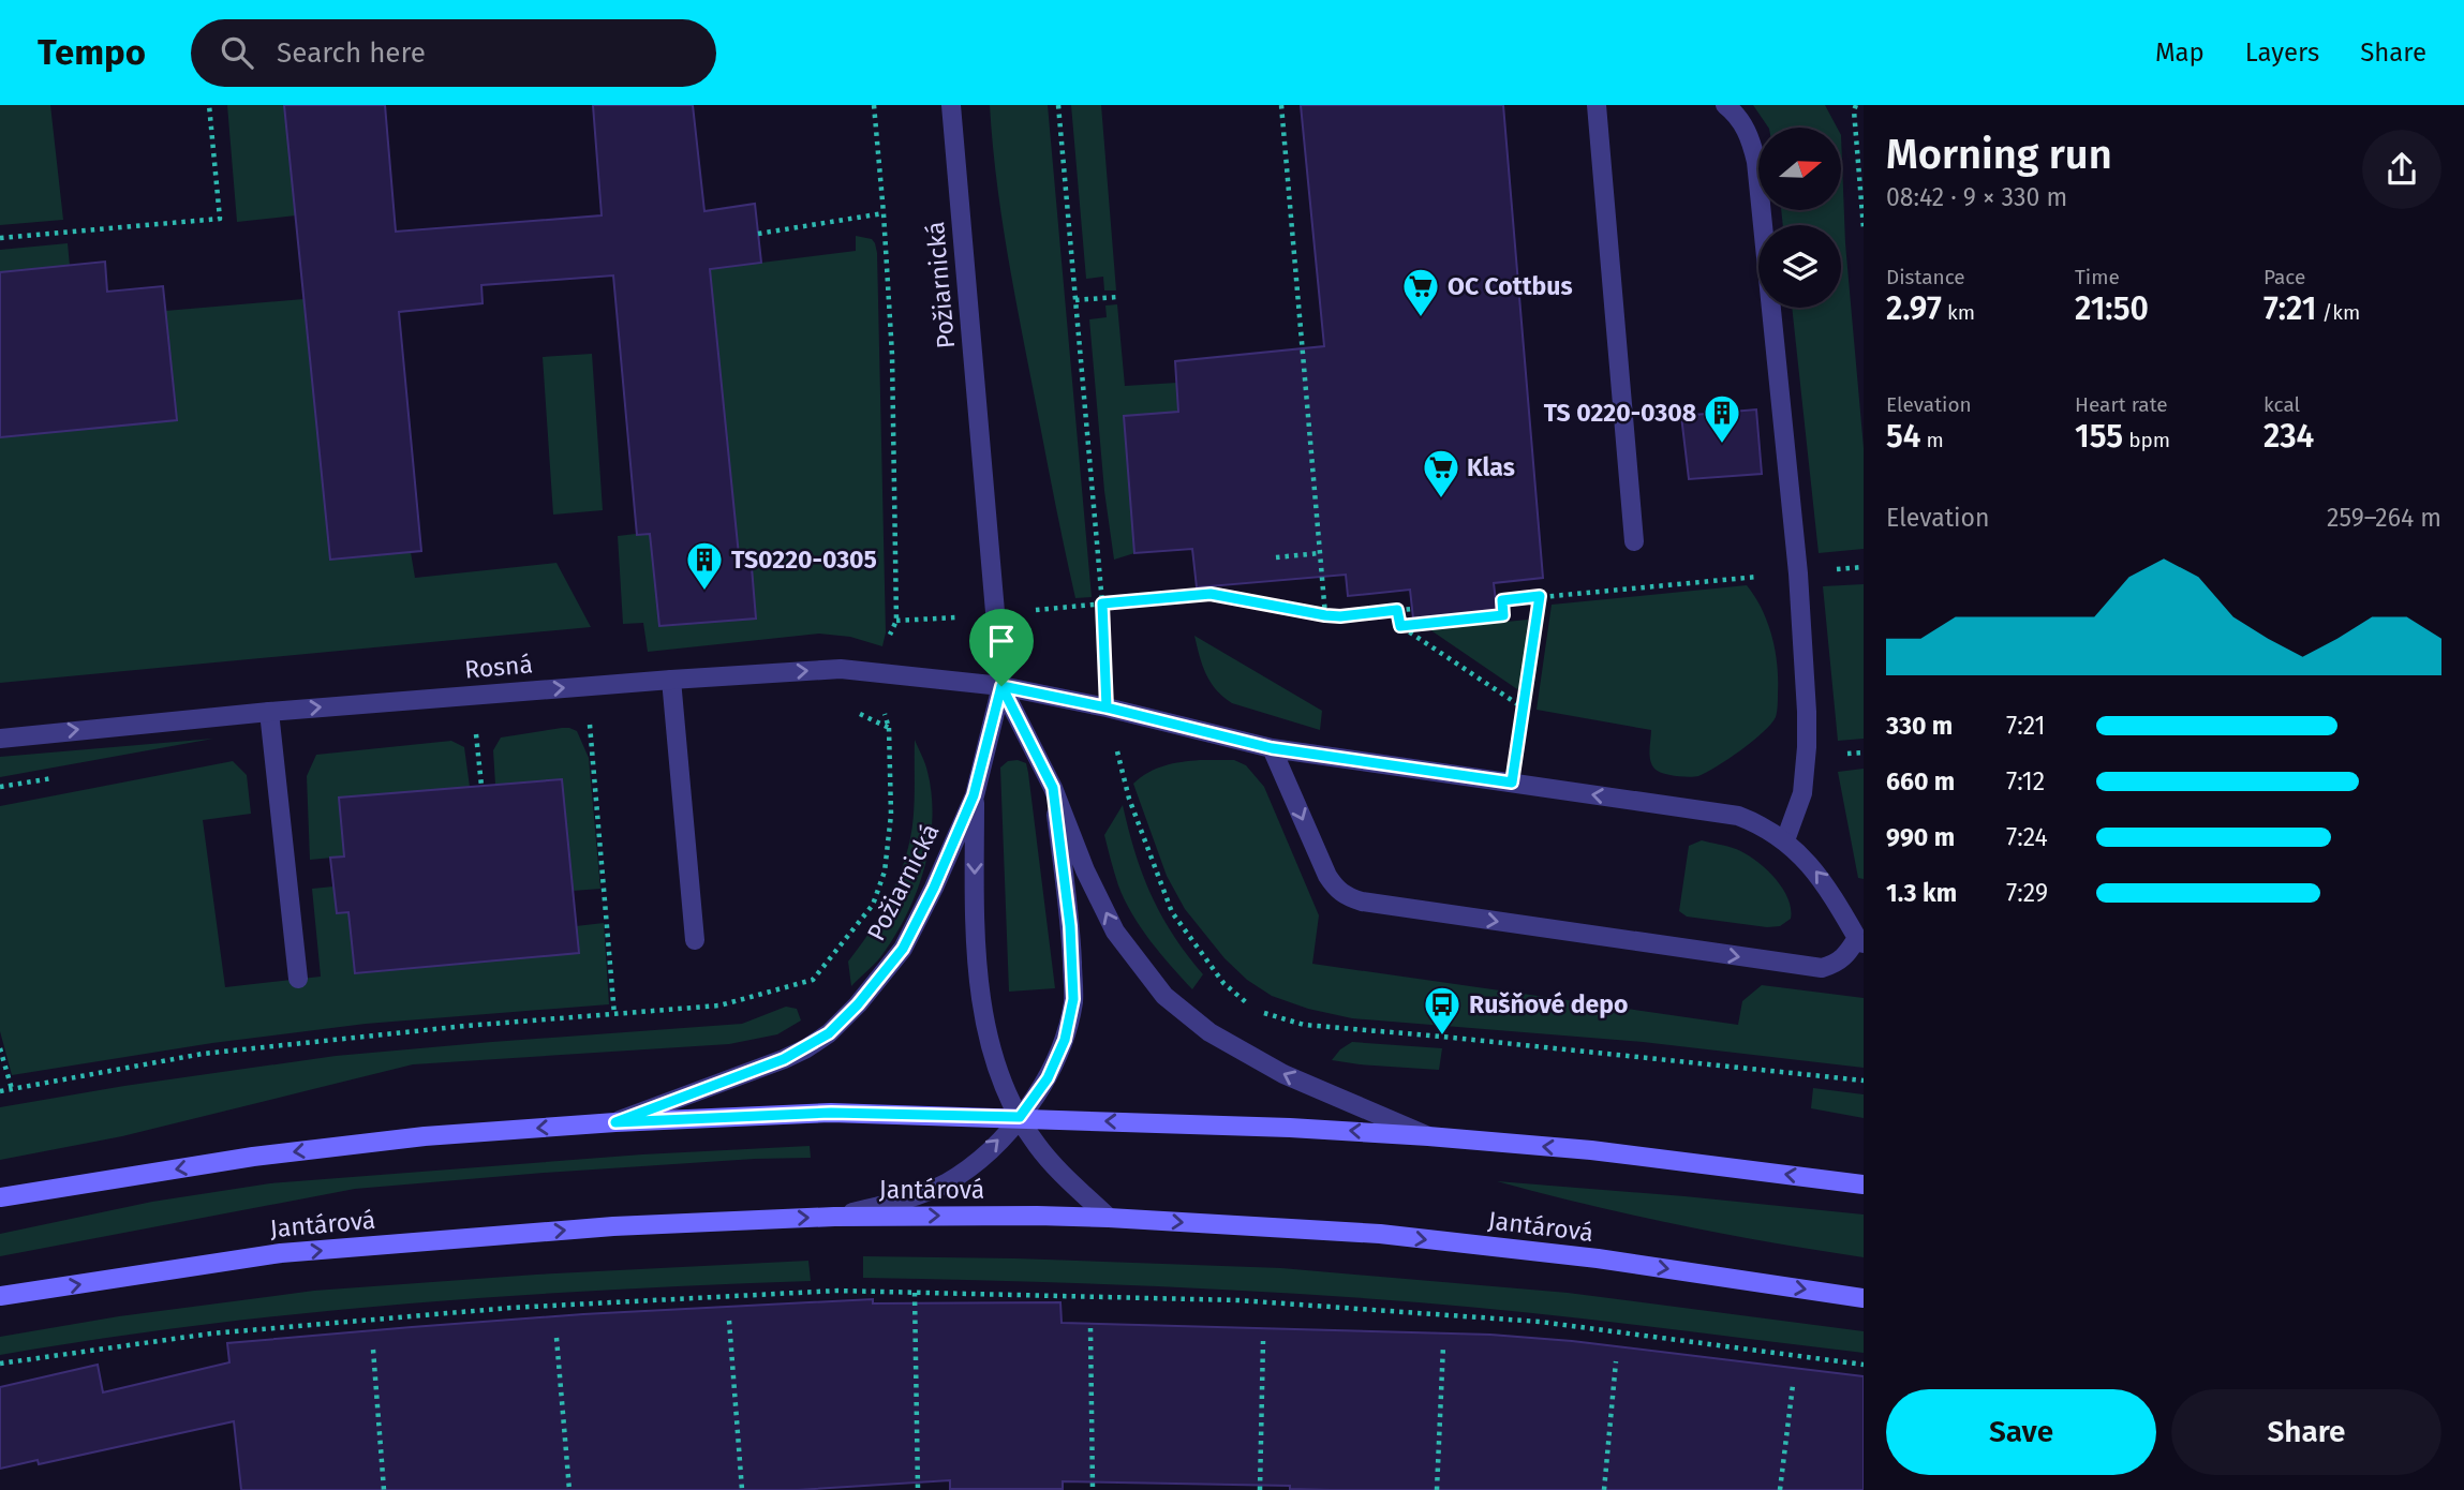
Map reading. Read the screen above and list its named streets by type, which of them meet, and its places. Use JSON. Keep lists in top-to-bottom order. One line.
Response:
{"streets":{"street":["Požiarnická","Rosná","Jantárová"]},"crossings":[["Požiarnická","Rosná"],["Požiarnická","Jantárová"]],"places":{"supermarket":["OC Cottbus","Klas"],"building":["TS 0220-0308","TS0220-0305"],"bus stop":["Rušňové depo"]},"north":"right","page":{"header":"Tempo","search":"Search here","nav":["Map","Layers","Share"],"heading":["Morning run","08:42 · 9 × 330 m"],"stats":[["Distance","2.97 km"],["Time","21:50"],["Pace","7:21 /km"],["Elevation","54 m"],["Heart rate","155 bpm"],["kcal","234"]],"chart":["Elevation","259–264 m"],"list":[{"name":"330 m","note":"7:21"},{"name":"660 m","note":"7:12"},{"name":"990 m","note":"7:24"},{"name":"1.3 km","note":"7:29"}],"buttons":["Save","Share"]}}
